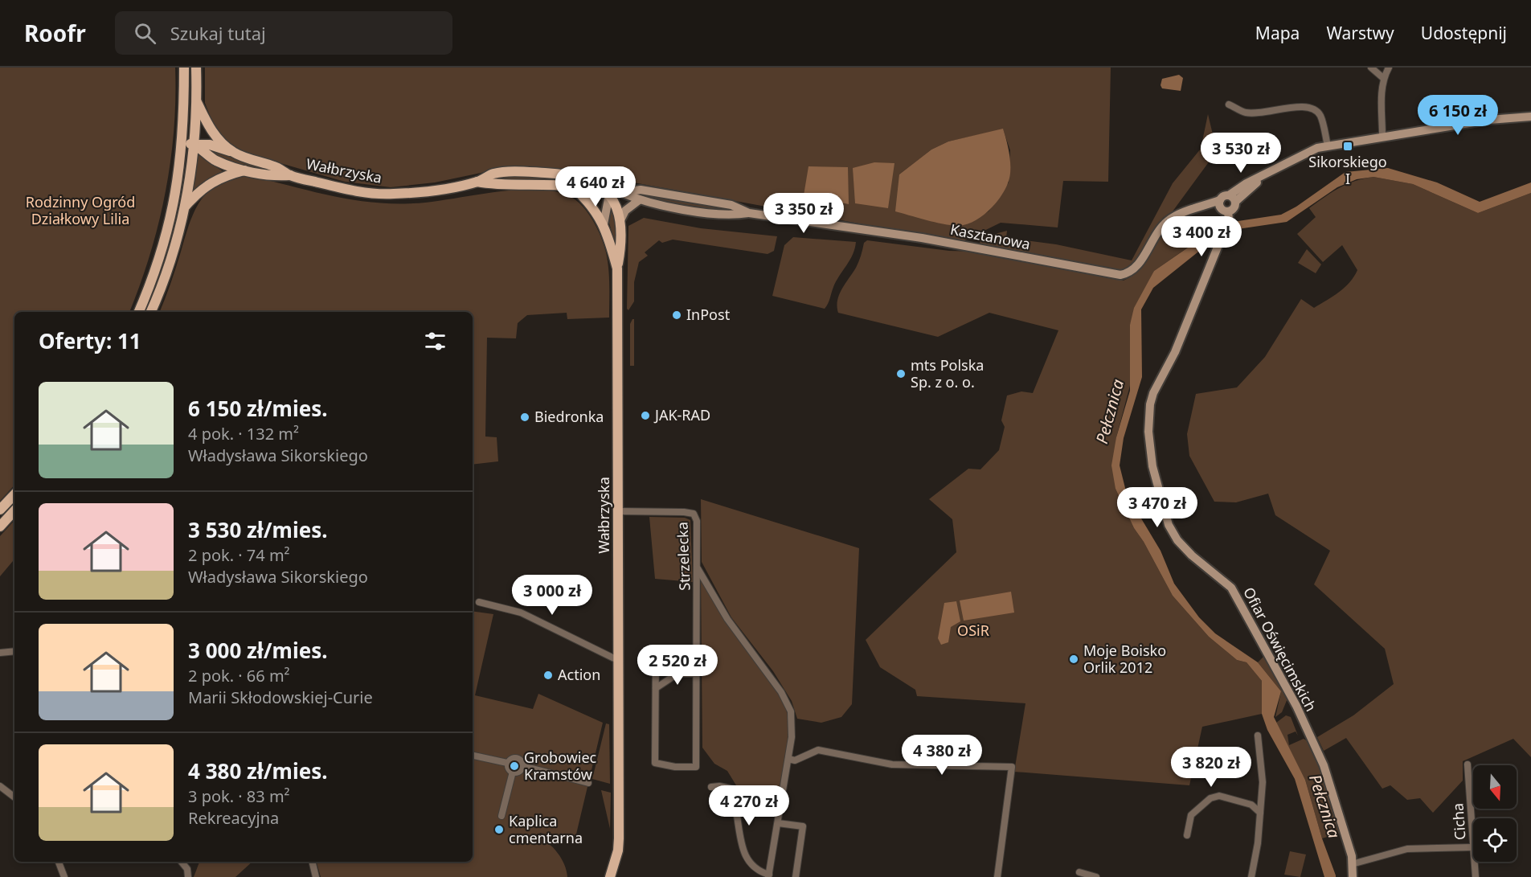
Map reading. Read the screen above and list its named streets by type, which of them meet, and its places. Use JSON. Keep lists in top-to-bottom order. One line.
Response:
{"streets":{"main road":["Wałbrzyska"],"street":["Kasztanowa","Strzelecka","Ofiar Oświęcimskich","Cicha"]},"crossings":[["Wałbrzyska","Kasztanowa"],["Wałbrzyska","Strzelecka"],["Kasztanowa","Ofiar Oświęcimskich"]],"water":["Pełcznica"],"parks":["Rodzinny Ogród Działkowy Lilia","OSiR"],"places":{"transit":["Sikorskiego I"],"other":["InPost","mts Polska Sp. z o. o.","JAK-RAD","Biedronka","Moje Boisko Orlik 2012","Action","Grobowiec Kramstów","Kaplica cmentarna"]},"north":"bottom","page":{"header":"Roofr","search":"Szukaj tutaj","nav":["Mapa","Warstwy","Udostępnij"],"price":["6 150 zł","3 530 zł","4 640 zł","3 350 zł","3 400 zł","3 470 zł","3 000 zł","2 520 zł","4 380 zł","3 820 zł","4 270 zł"],"heading":"Oferty: 11","list":[{"name":"6 150 zł/mies.","note":"4 pok. · 132 m² · Władysława Sikorskiego"},{"name":"3 530 zł/mies.","note":"2 pok. · 74 m² · Władysława Sikorskiego"},{"name":"3 000 zł/mies.","note":"2 pok. · 66 m² · Marii Skłodowskiej-Curie"},{"name":"4 380 zł/mies.","note":"3 pok. · 83 m² · Rekreacyjna"}]}}
